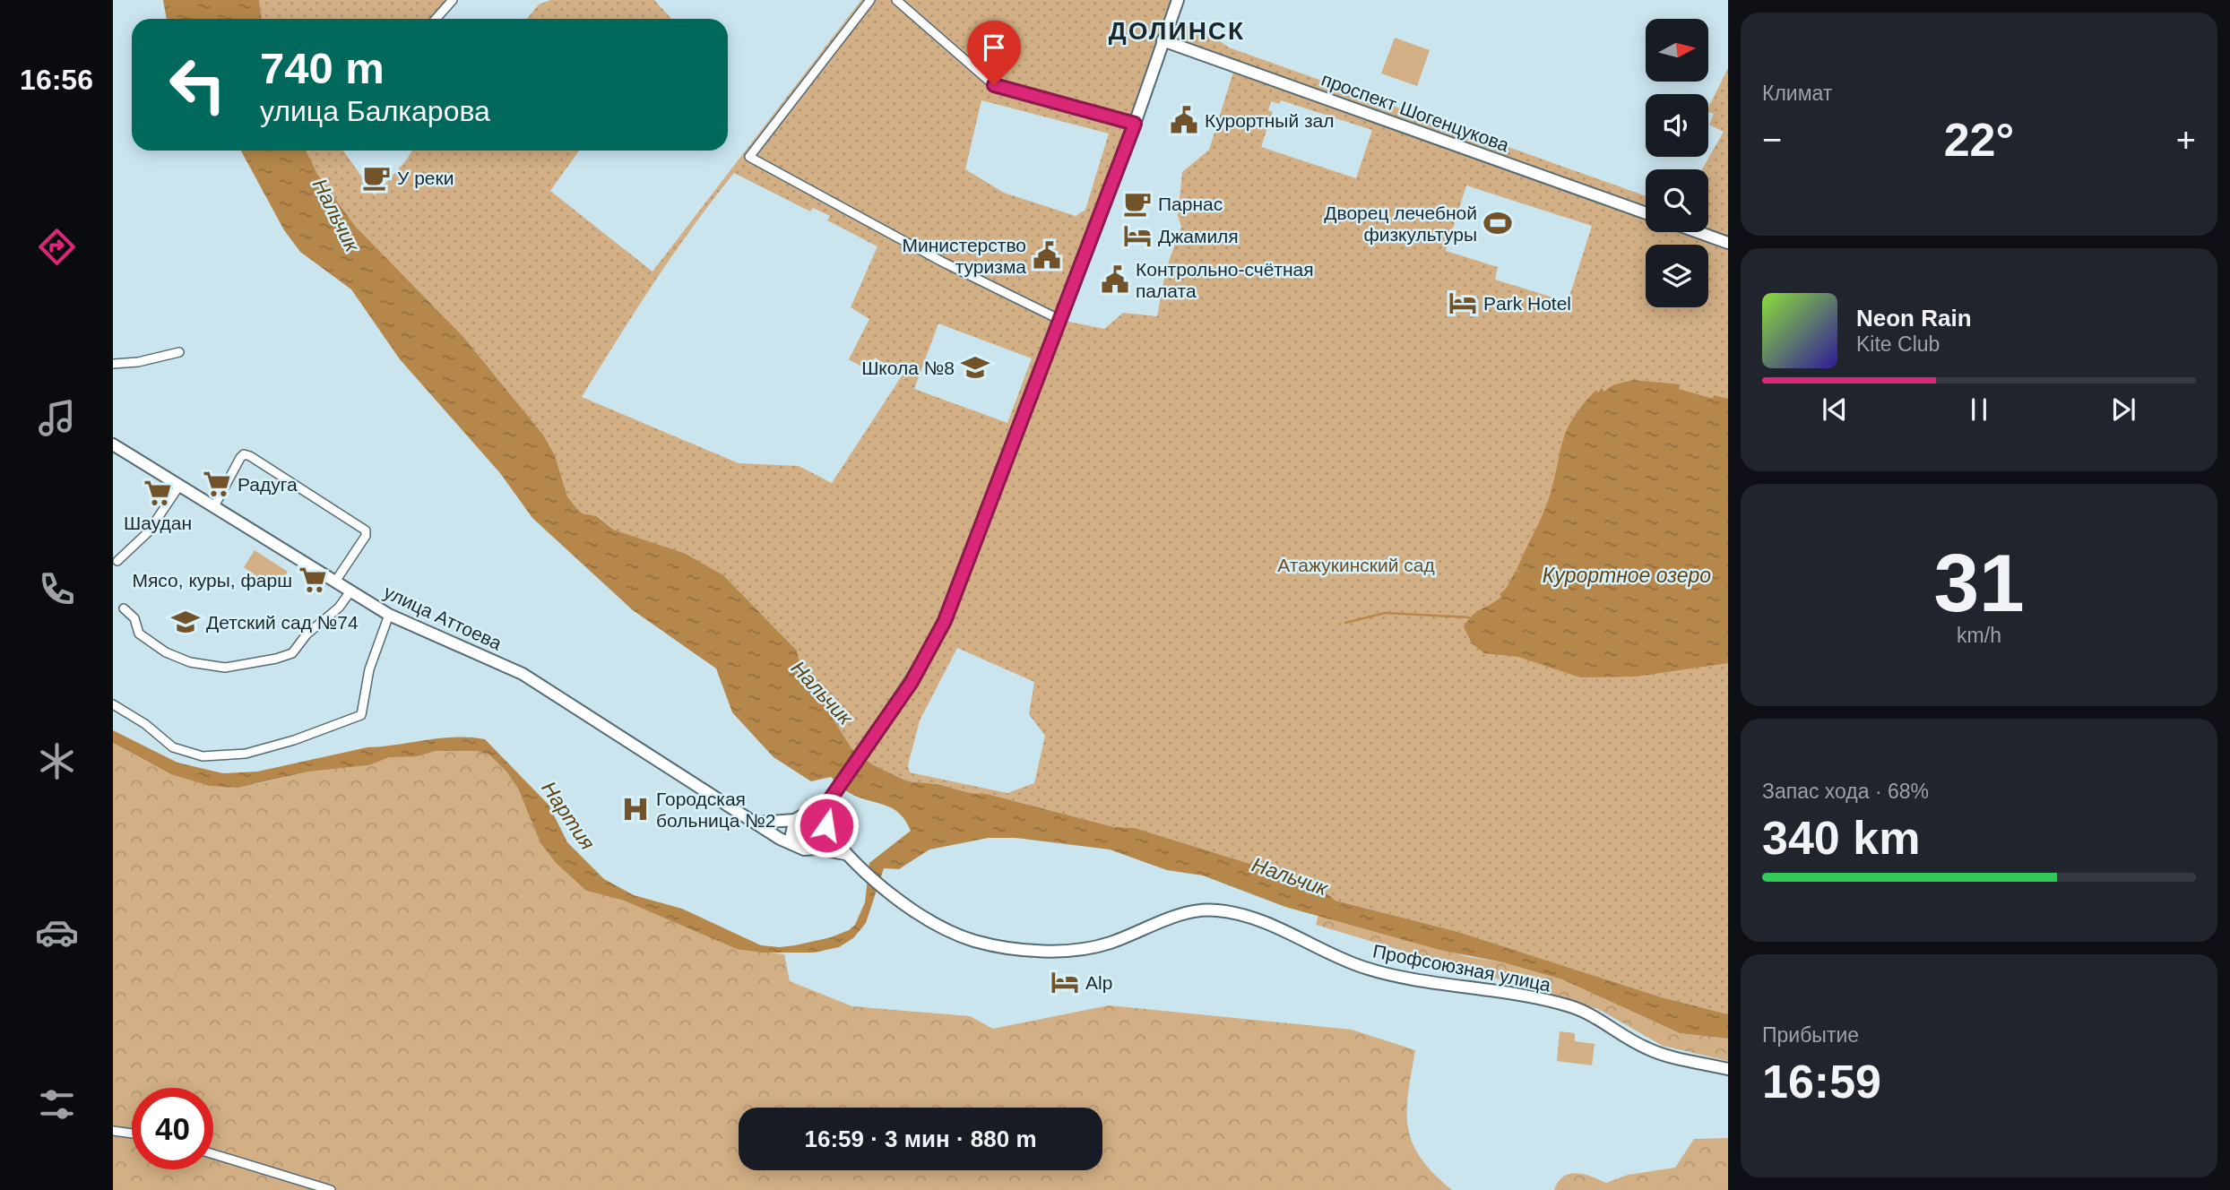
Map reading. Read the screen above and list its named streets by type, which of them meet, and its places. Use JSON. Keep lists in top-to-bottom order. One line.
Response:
{"streets":{"street":["проспект Шогенцукова","улица Аттоева","Профсоюзная улица"]},"crossings":[["улица Аттоева","Профсоюзная улица"]],"districts":["ДОЛИНСК"],"water":["Нальчик","Курортное озеро","Нартия"],"parks":["Атажукинский сад"],"places":{"public building":["Курортный зал","Министерство туризма","Контрольно-счётная палата"],"cafe":["У реки","Парнас"],"sports":["Дворец лечебной физкультуры"],"hotel":["Джамиля","Park Hotel","Alp"],"school or university":["Школа №8","Детский сад №74"],"supermarket":["Радуга","Шаудан","Мясо, куры, фарш"],"hospital":["Городская больница №2"]},"north":"right","page":{"tabs":"16:56","tile":["Климат",["31","km/h"],["Запас хода · 68%","340 km"],["Прибытие","16:59"]],"turn":["740 m","улица Балкарова"],"heat":["−","22°","+"],"song":["Neon Rain","Kite Club"],"limit":"40","trip":"16:59 · 3 мин · 880 m"}}
